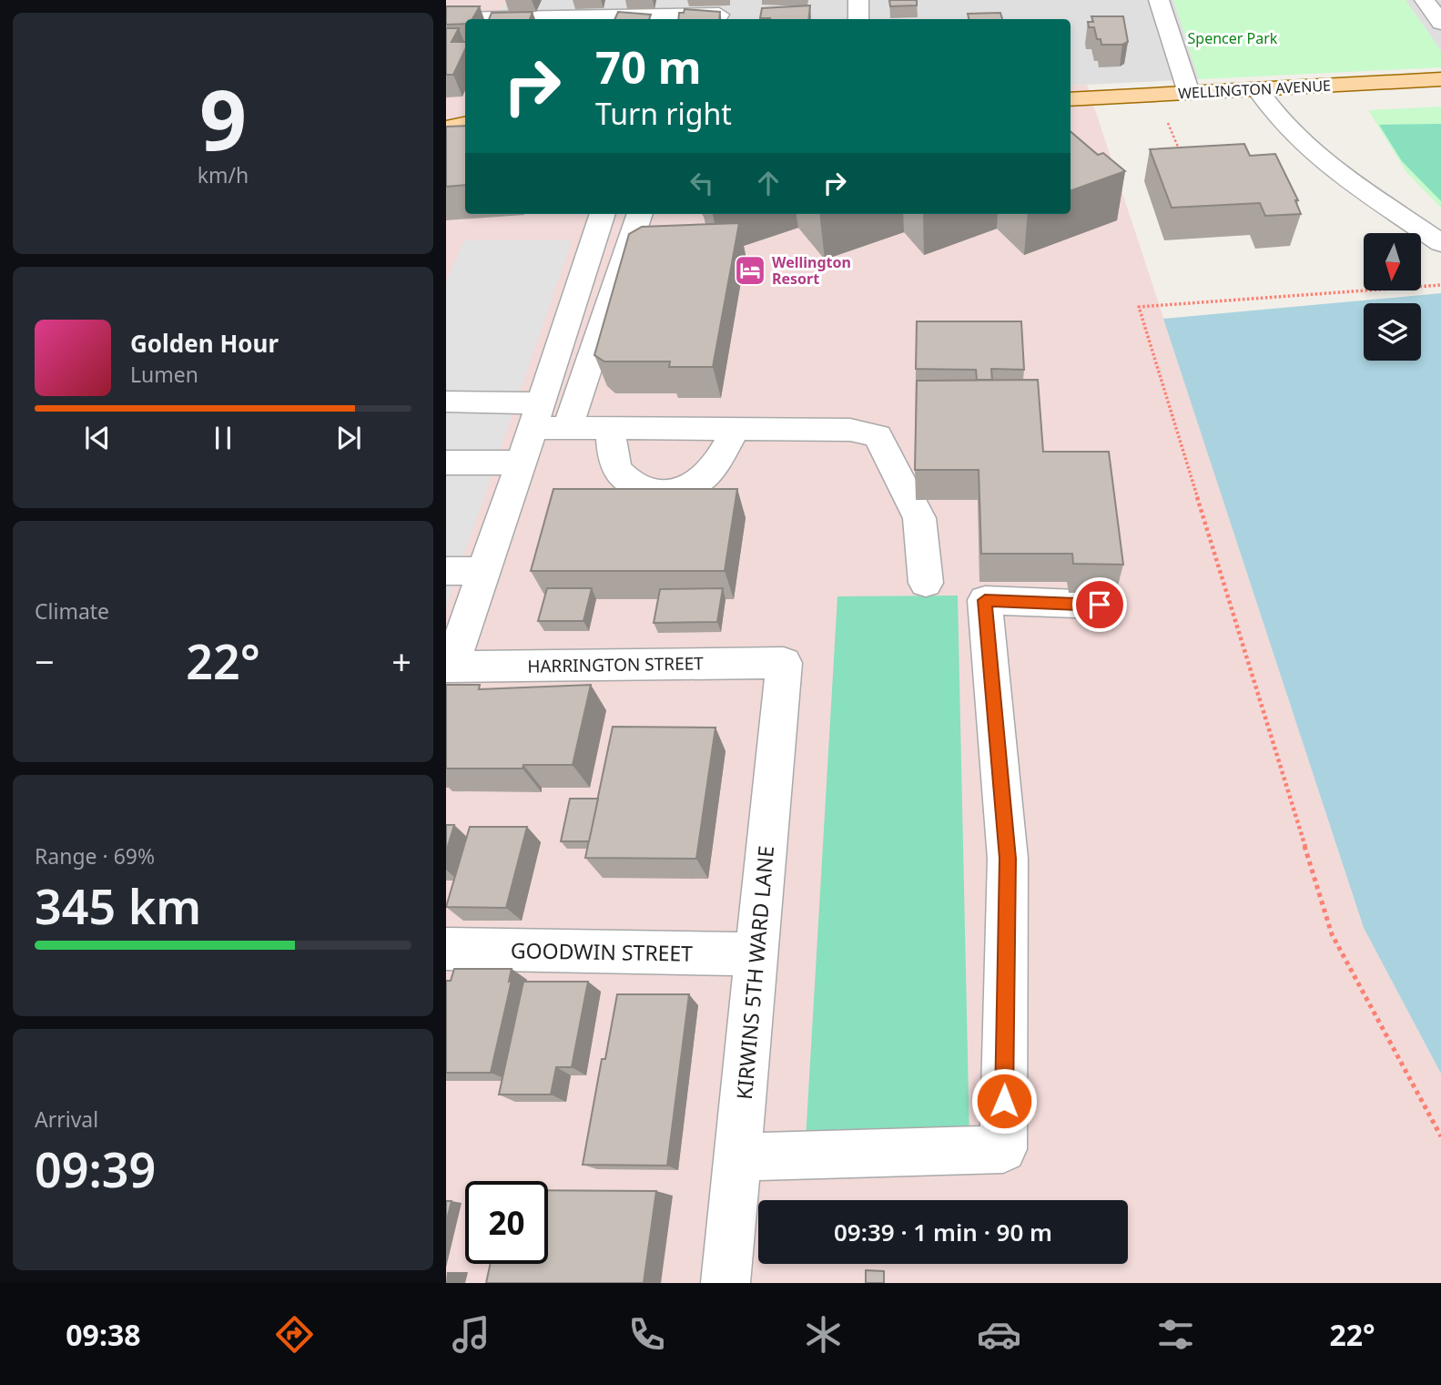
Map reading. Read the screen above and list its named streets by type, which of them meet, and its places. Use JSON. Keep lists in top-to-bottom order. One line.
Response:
{"streets":{"main road":["WELLINGTON AVENUE"],"street":["HARRINGTON STREET","GOODWIN STREET","KIRWINS 5TH WARD LANE"]},"crossings":[["HARRINGTON STREET","KIRWINS 5TH WARD LANE"],["GOODWIN STREET","KIRWINS 5TH WARD LANE"]],"parks":["Spencer Park"],"places":{"hotel":["Wellington Resort"]},"north":"bottom","page":{"tile":[["9","km/h"],"Climate",["Range · 69%","345 km"],["Arrival","09:39"]],"turn":["70 m","Turn right"],"song":["Golden Hour","Lumen"],"heat":["−","22°","+"],"limit":"20","trip":"09:39 · 1 min · 90 m","tabs":["09:38","22°"]}}
